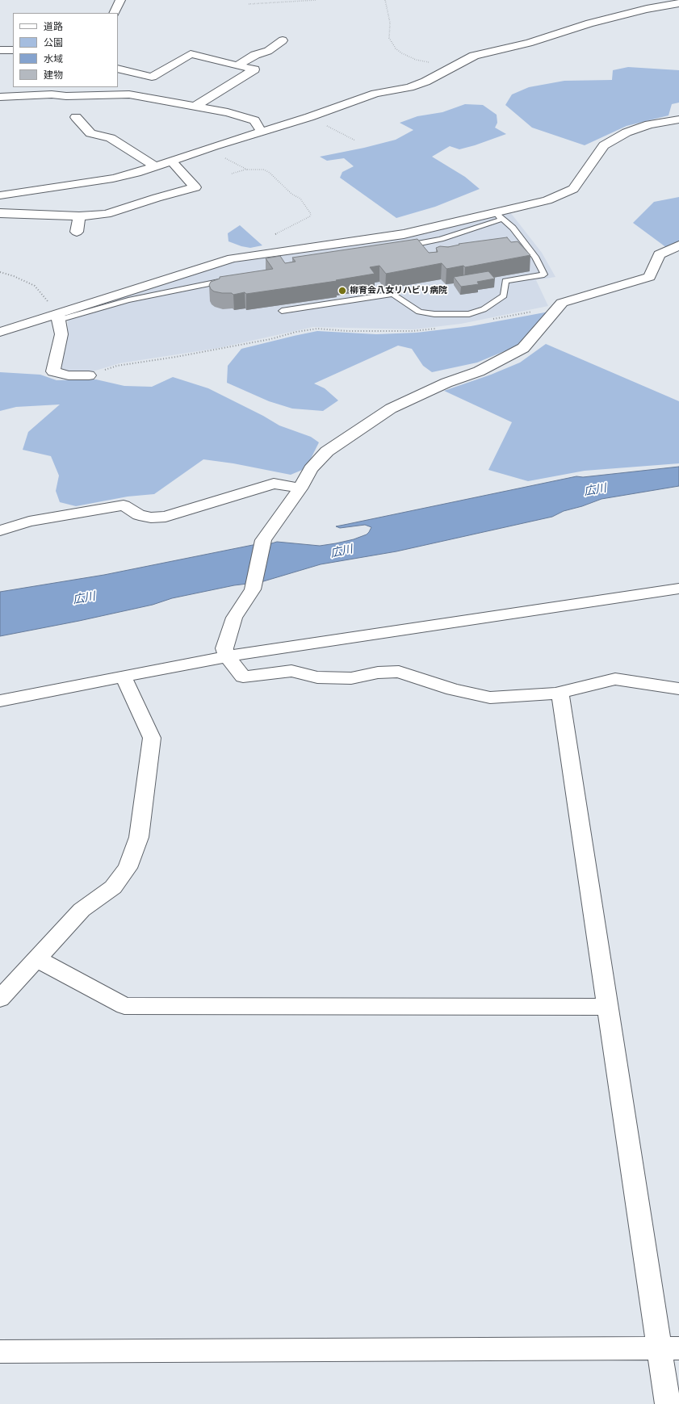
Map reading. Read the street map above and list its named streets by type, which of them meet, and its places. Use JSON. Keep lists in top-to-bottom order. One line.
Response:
{"water":["広川"],"places":["柳育会八女リハビリ病院"],"legend":["道路","公園","水域","建物"]}
